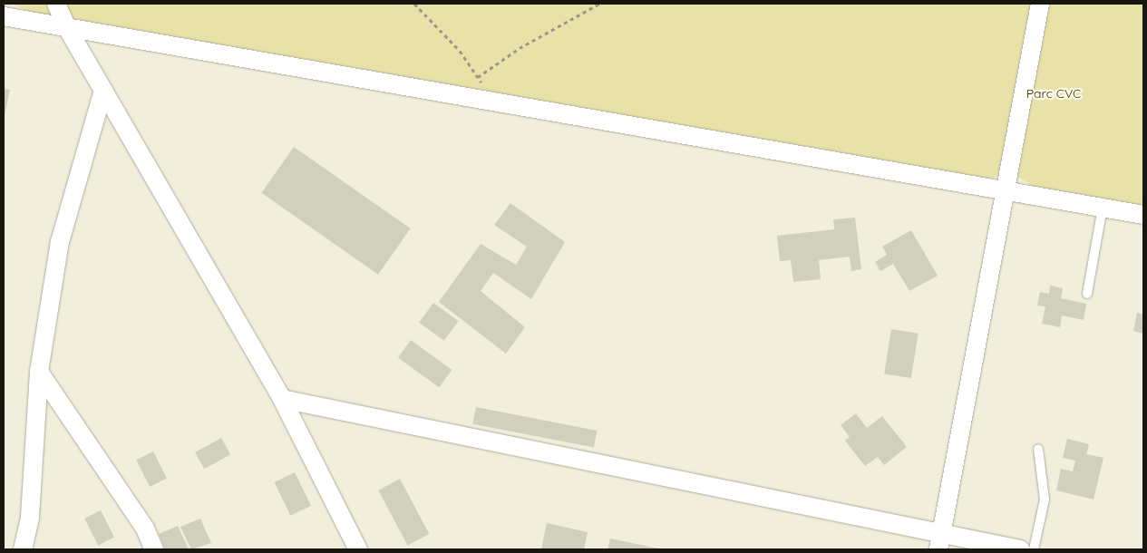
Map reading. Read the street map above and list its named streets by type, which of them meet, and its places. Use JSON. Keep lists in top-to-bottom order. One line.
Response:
{"parks":["Parc CVC"]}
